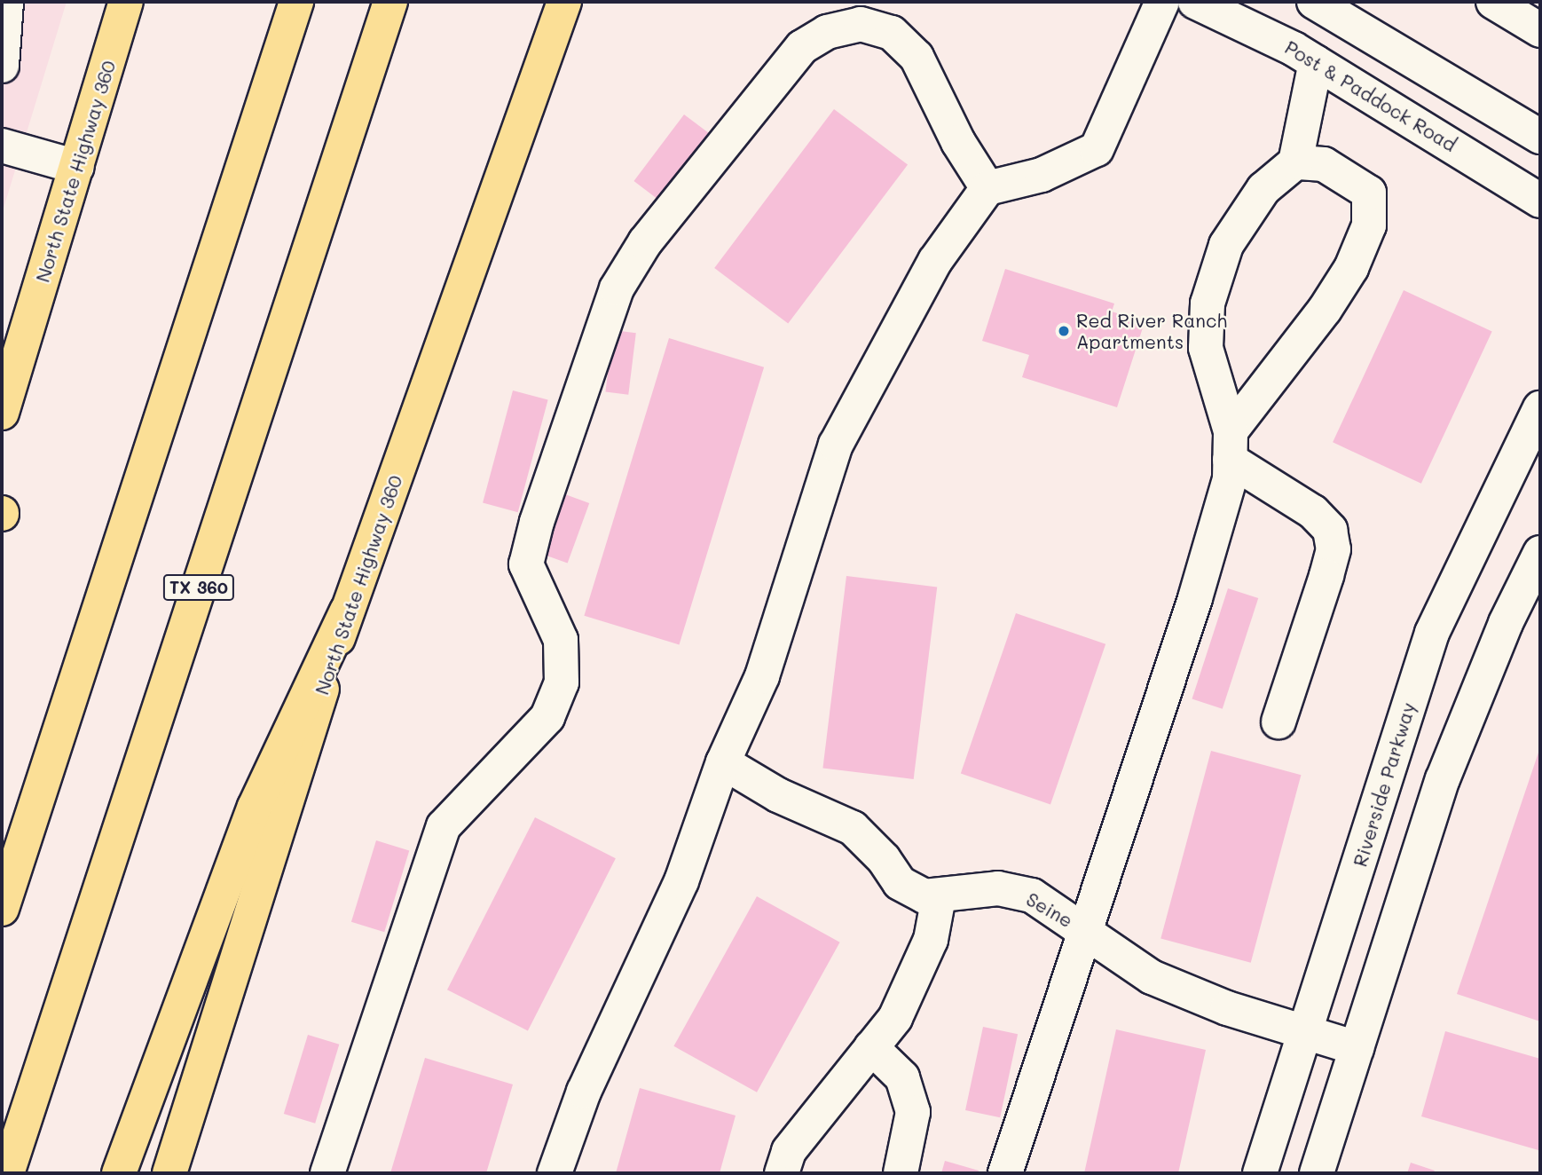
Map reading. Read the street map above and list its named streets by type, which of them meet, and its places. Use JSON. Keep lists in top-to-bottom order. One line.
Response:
{"streets":{"main road":["North State Highway 360","TX 360"],"street":["Post & Paddock Road","Riverside Parkway","Seine"]},"crossings":[["Riverside Parkway","Seine"]],"places":["Red River Ranch Apartments"]}
